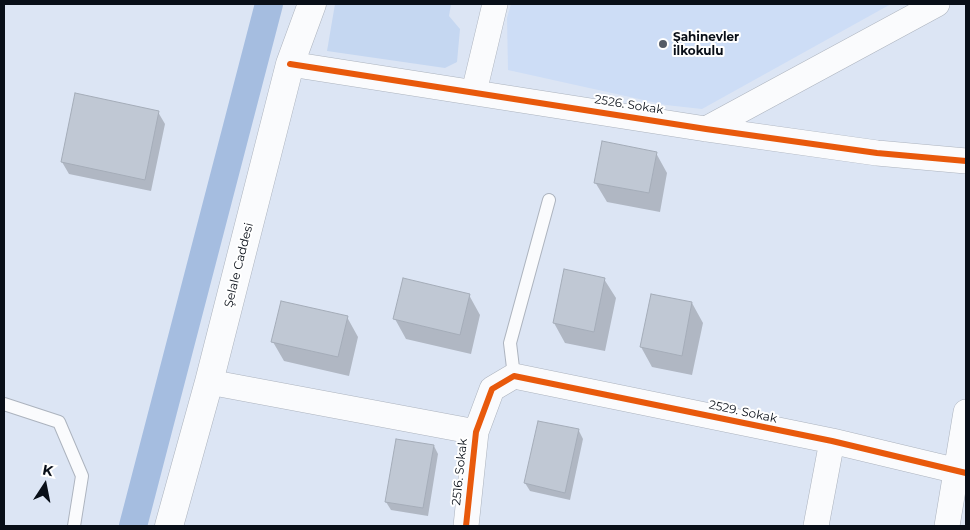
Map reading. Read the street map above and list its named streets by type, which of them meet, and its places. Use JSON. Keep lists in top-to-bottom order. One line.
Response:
{"streets":{"street":["2526. Sokak","Şelale Caddesi","2529. Sokak","2516. Sokak"]},"crossings":[["2526. Sokak","Şelale Caddesi"],["2529. Sokak","2516. Sokak"]],"places":["Şahinevler ilkokulu"],"north":"top"}
